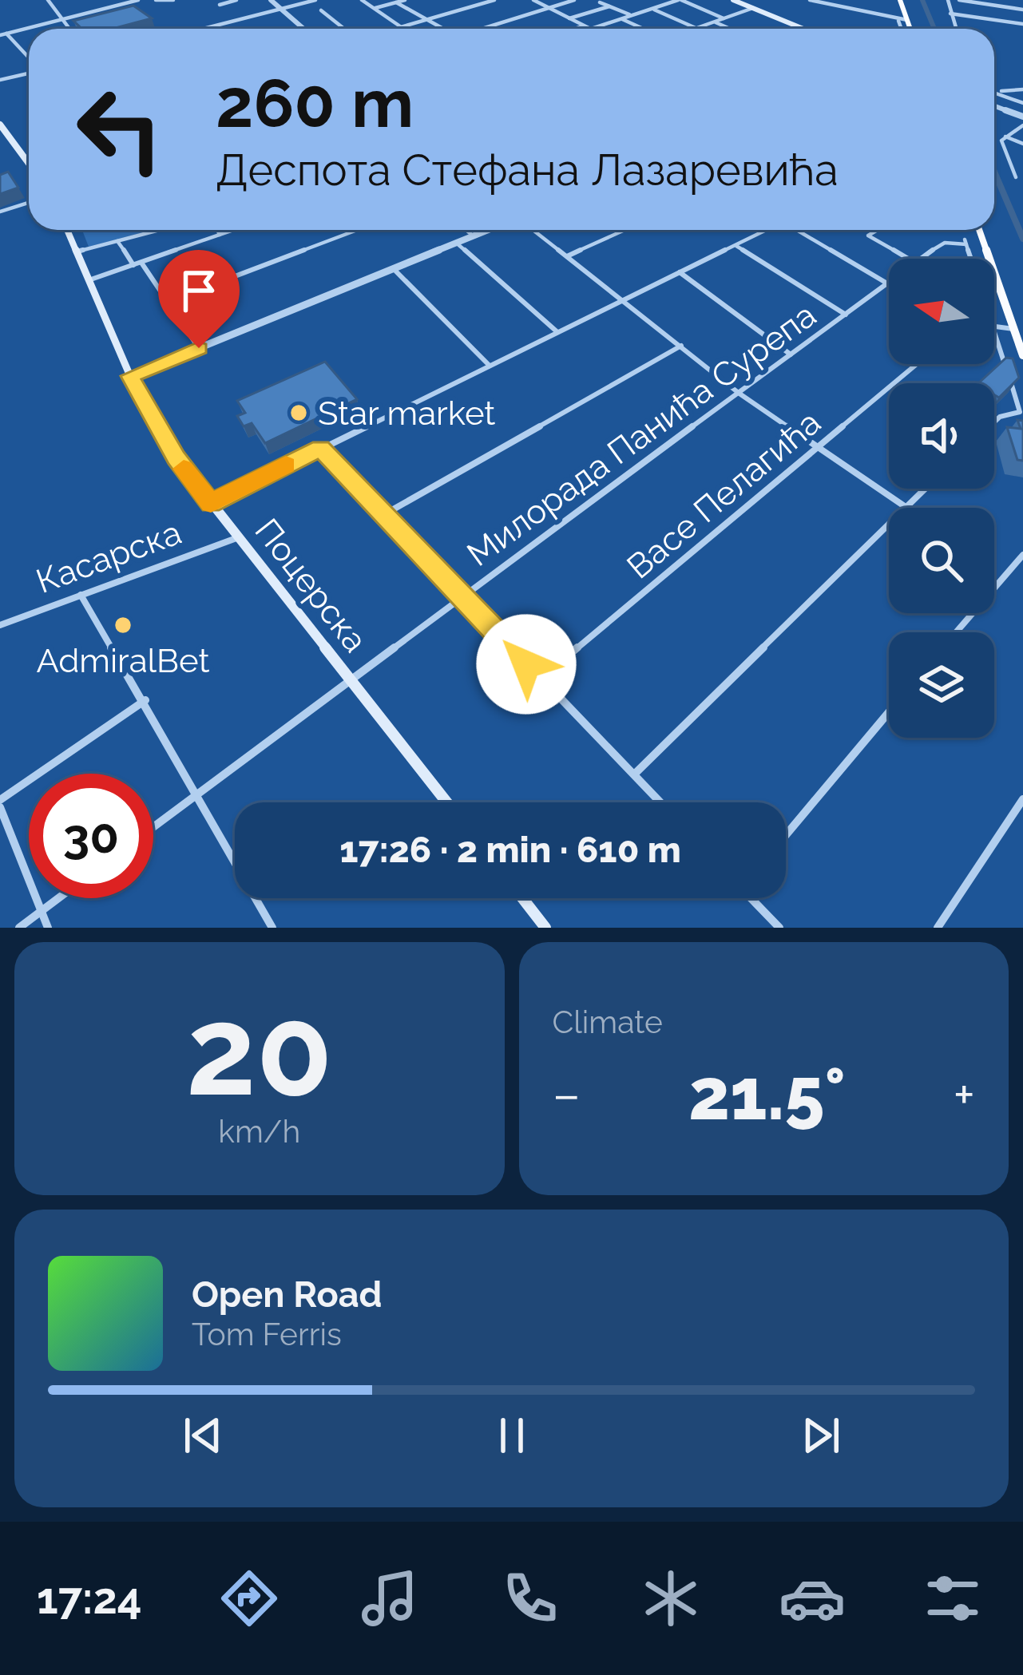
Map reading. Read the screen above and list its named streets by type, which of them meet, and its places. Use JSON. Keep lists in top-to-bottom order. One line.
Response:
{"streets":{"main road":["Поцерска"],"street":["Милорада Панића Сурепа","Васе Пелагића","Касарска"]},"crossings":[["Милорада Панића Сурепа","Поцерска"],["Касарска","Поцерска"]],"places":["Star market","AdmiralBet"],"north":"left","page":{"turn":["260 m","Деспота Стефана Лазаревића"],"limit":"30","trip":"17:26 · 2 min · 610 m","tile":[["20","km/h"],"Climate"],"heat":["−","21.5°","+"],"song":["Open Road","Tom Ferris"],"tabs":"17:24"}}
